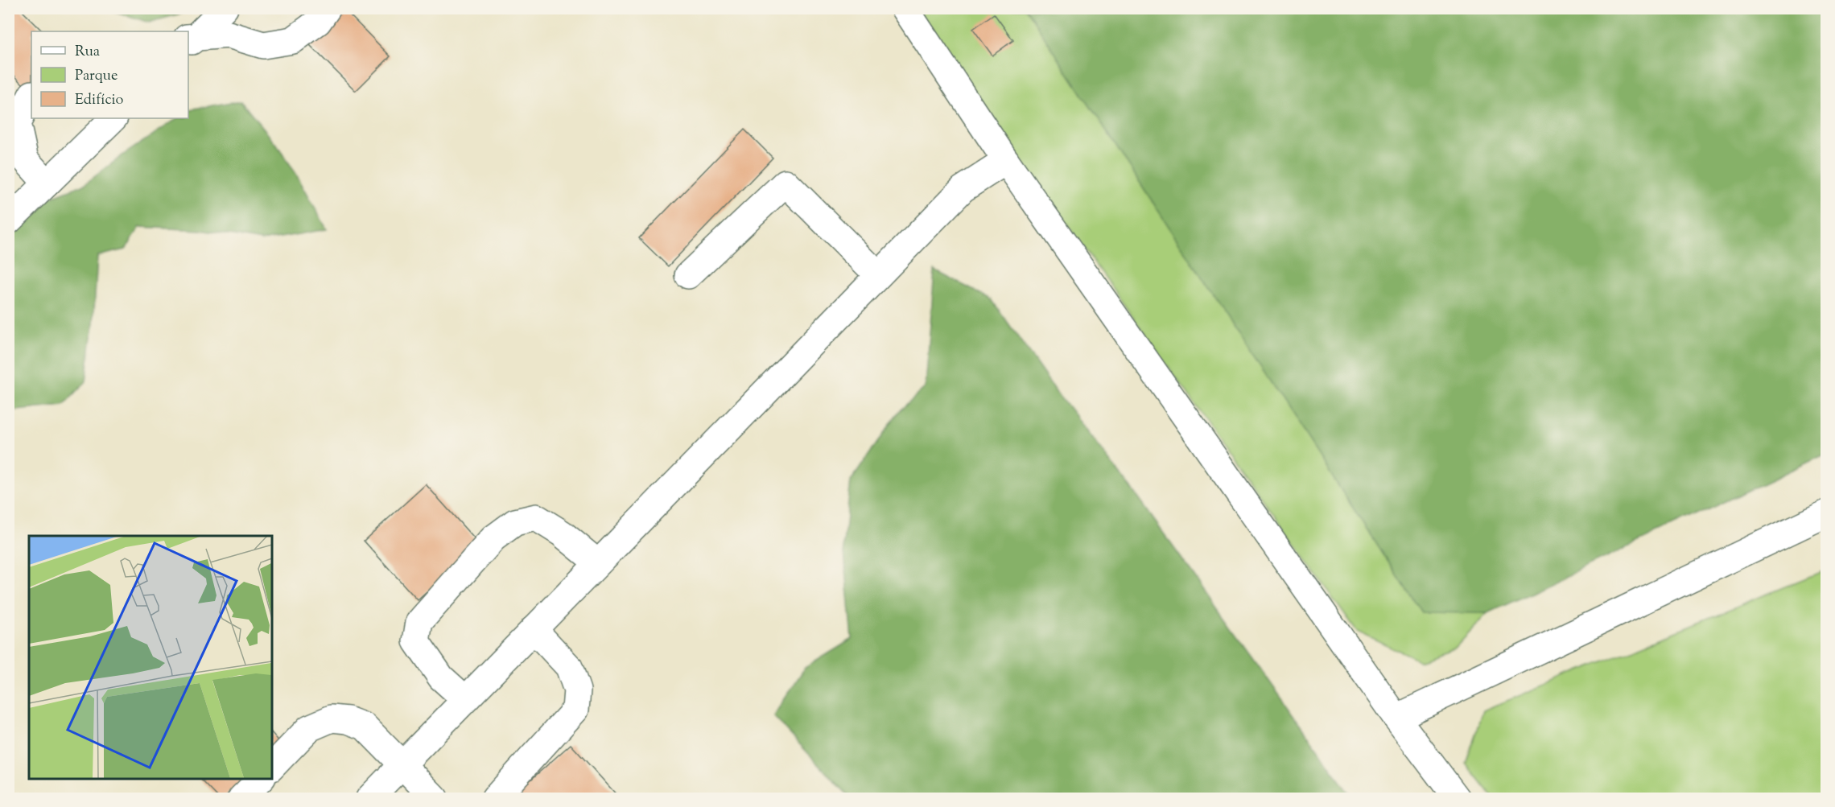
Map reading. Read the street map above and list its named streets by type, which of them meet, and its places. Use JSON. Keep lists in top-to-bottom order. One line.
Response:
{"legend":["Rua","Parque","Edifício"]}
